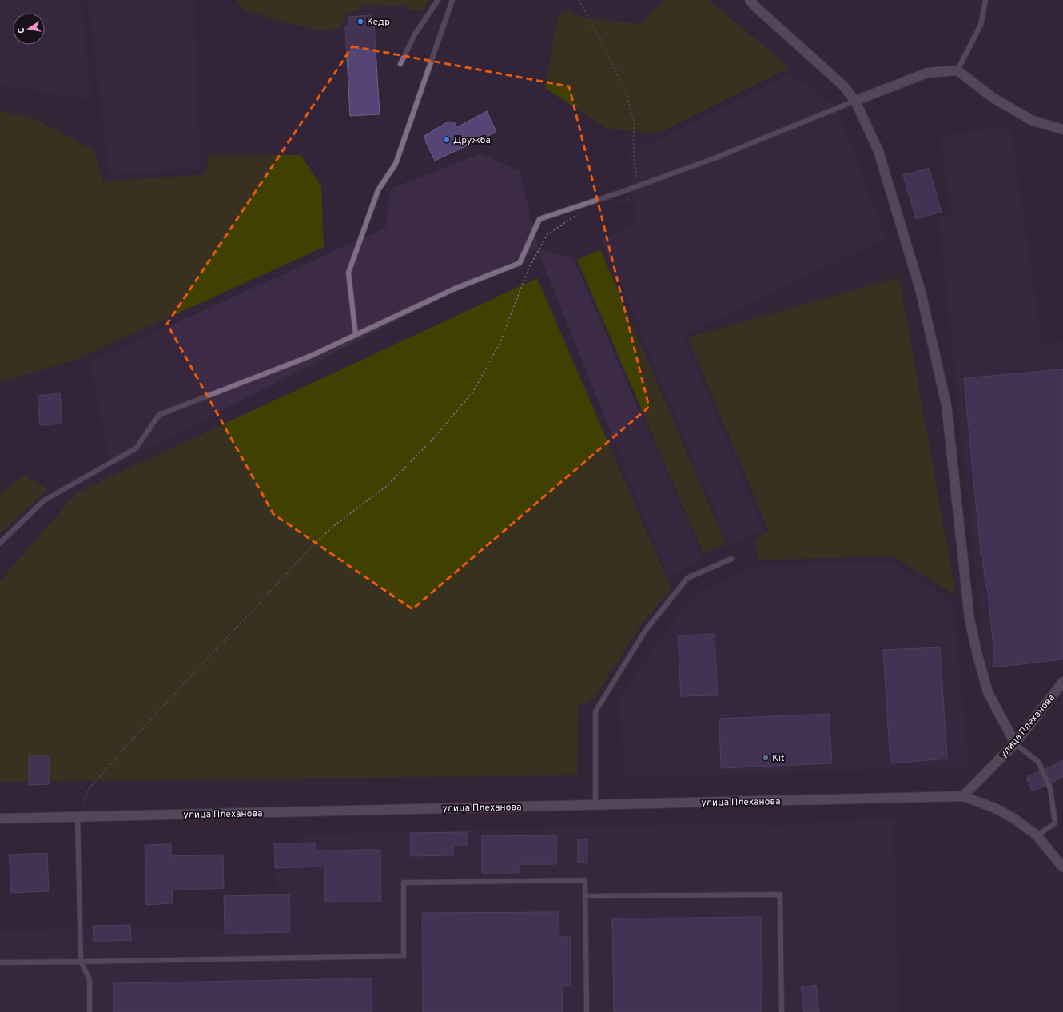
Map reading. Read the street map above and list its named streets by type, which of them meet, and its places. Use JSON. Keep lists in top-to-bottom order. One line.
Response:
{"streets":{"street":["улица Плеханова"]},"places":["Кедр","Дружба","Kit"],"north":"left"}
